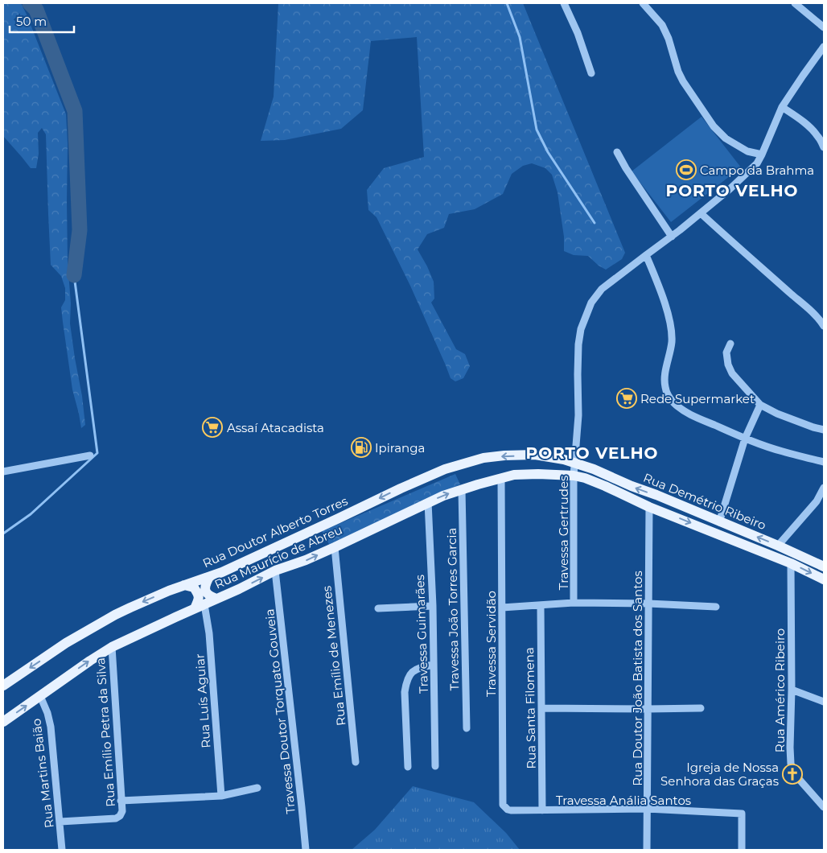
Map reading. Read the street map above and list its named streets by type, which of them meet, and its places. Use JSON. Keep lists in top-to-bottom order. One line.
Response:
{"streets":{"main road":["Rua Demétrio Ribeiro","Rua Doutor Alberto Torres","Rua Maurício de Abreu"],"street":["Travessa Gertrudes","Travessa João Torres Garcia","Travessa Guimarães","Travessa Servidão","Rua Emílio de Menezes","Rua Doutor João Batista dos Santos","Rua Américo Ribeiro","Rua Luís Aguiar","Rua Santa Filomena","Travessa Doutor Torquato Gouveia","Rua Emílio Petra da Silva","Rua Martins Baião","Travessa Anália Santos"]},"crossings":[["Rua Demétrio Ribeiro","Rua Doutor Alberto Torres"],["Rua Demétrio Ribeiro","Travessa Gertrudes"],["Rua Doutor Alberto Torres","Travessa Gertrudes"],["Travessa Gertrudes","Rua Maurício de Abreu"],["Rua Maurício de Abreu","Travessa João Torres Garcia"],["Rua Maurício de Abreu","Travessa Guimarães"],["Rua Maurício de Abreu","Travessa Servidão"],["Rua Maurício de Abreu","Rua Emílio de Menezes"],["Rua Maurício de Abreu","Rua Doutor João Batista dos Santos"],["Rua Maurício de Abreu","Rua Américo Ribeiro"],["Rua Maurício de Abreu","Rua Luís Aguiar"],["Rua Maurício de Abreu","Travessa Doutor Torquato Gouveia"],["Rua Maurício de Abreu","Rua Emílio Petra da Silva"],["Rua Maurício de Abreu","Rua Martins Baião"],["Travessa Servidão","Travessa Anália Santos"],["Rua Doutor João Batista dos Santos","Travessa Anália Santos"],["Rua Santa Filomena","Travessa Anália Santos"],["Rua Emílio Petra da Silva","Rua Martins Baião"]],"one_way":["Rua Demétrio Ribeiro","Rua Doutor Alberto Torres","Rua Maurício de Abreu"],"districts":["PORTO VELHO","PORTO VELHO"],"places":{"sports":["Campo da Brahma"],"supermarket":["Rede Supermarket","Assaí Atacadista"],"fuel station":["Ipiranga"],"church":["Igreja de Nossa Senhora das Graças"]},"scale_bar":"50 m"}
